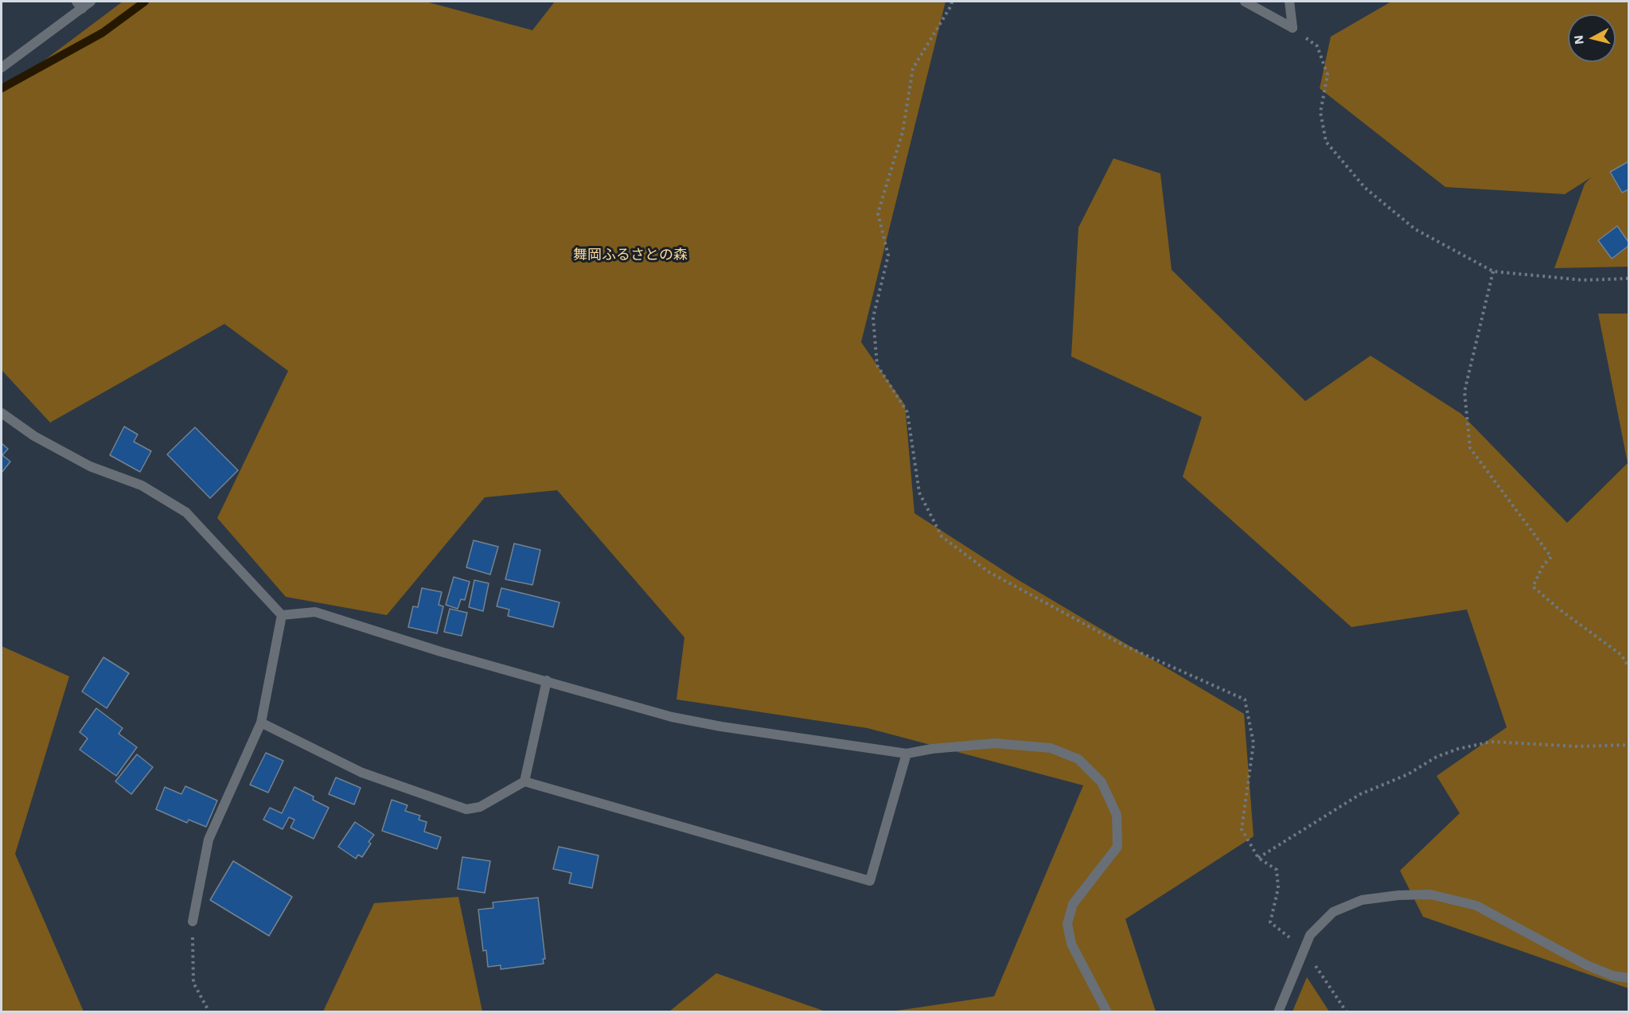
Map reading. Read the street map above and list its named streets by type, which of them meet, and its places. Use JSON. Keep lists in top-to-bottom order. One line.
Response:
{"parks":["舞岡ふるさとの森"],"north":"left"}
